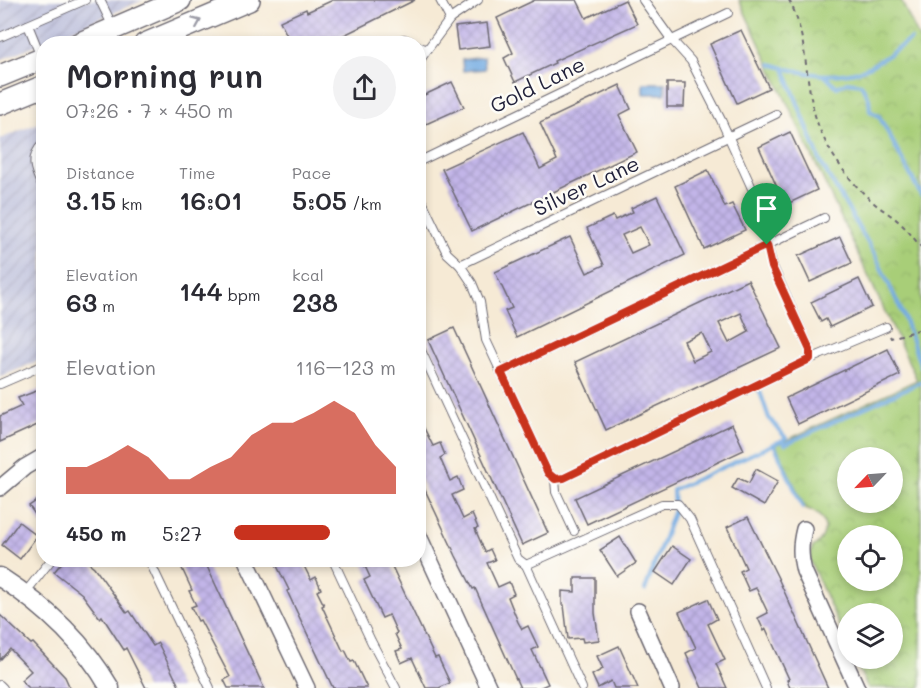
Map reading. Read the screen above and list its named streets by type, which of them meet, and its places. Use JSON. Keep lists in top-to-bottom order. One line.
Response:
{"streets":{"lane":["Gold Lane","Silver Lane"]},"north":"bottom left","page":{"heading":["Morning run","07:26 · 7 × 450 m"],"stats":[["Distance","3.15 km"],["Time","16:01"],["Pace","5:05 /km"],["Elevation","63 m"],["144 bpm"],["kcal","238"]],"chart":["Elevation","116–123 m"],"list":[{"name":"450 m","note":"5:27"}]}}
